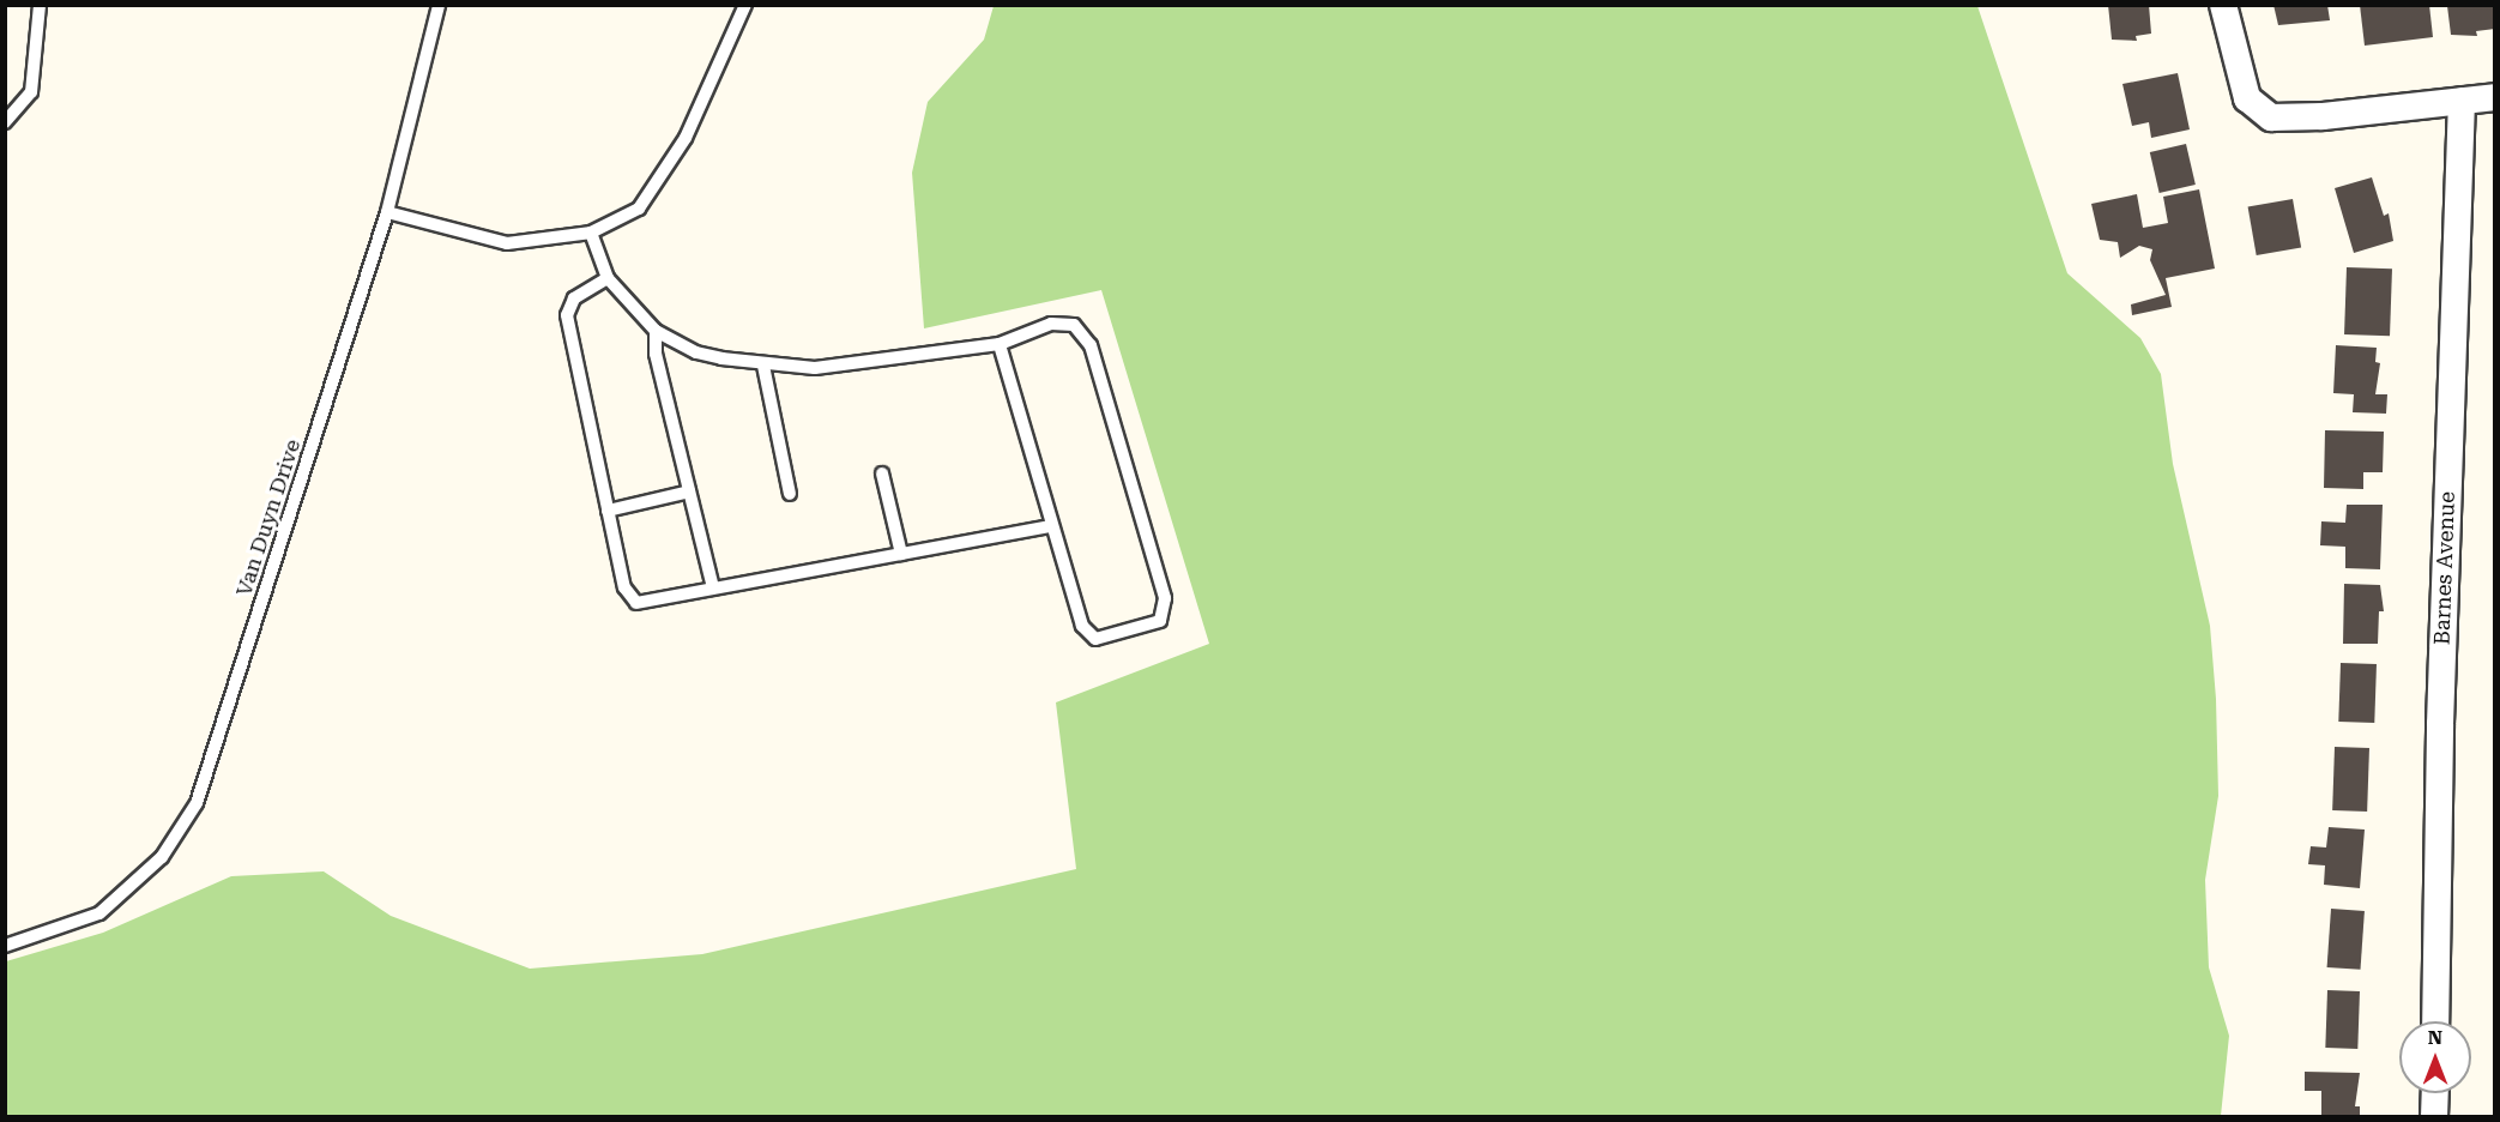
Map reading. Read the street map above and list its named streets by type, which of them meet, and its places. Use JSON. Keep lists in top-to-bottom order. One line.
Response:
{"streets":{"street":["Barnes Avenue"],"lane":["Van Duyn Drive"]},"north":"top"}
